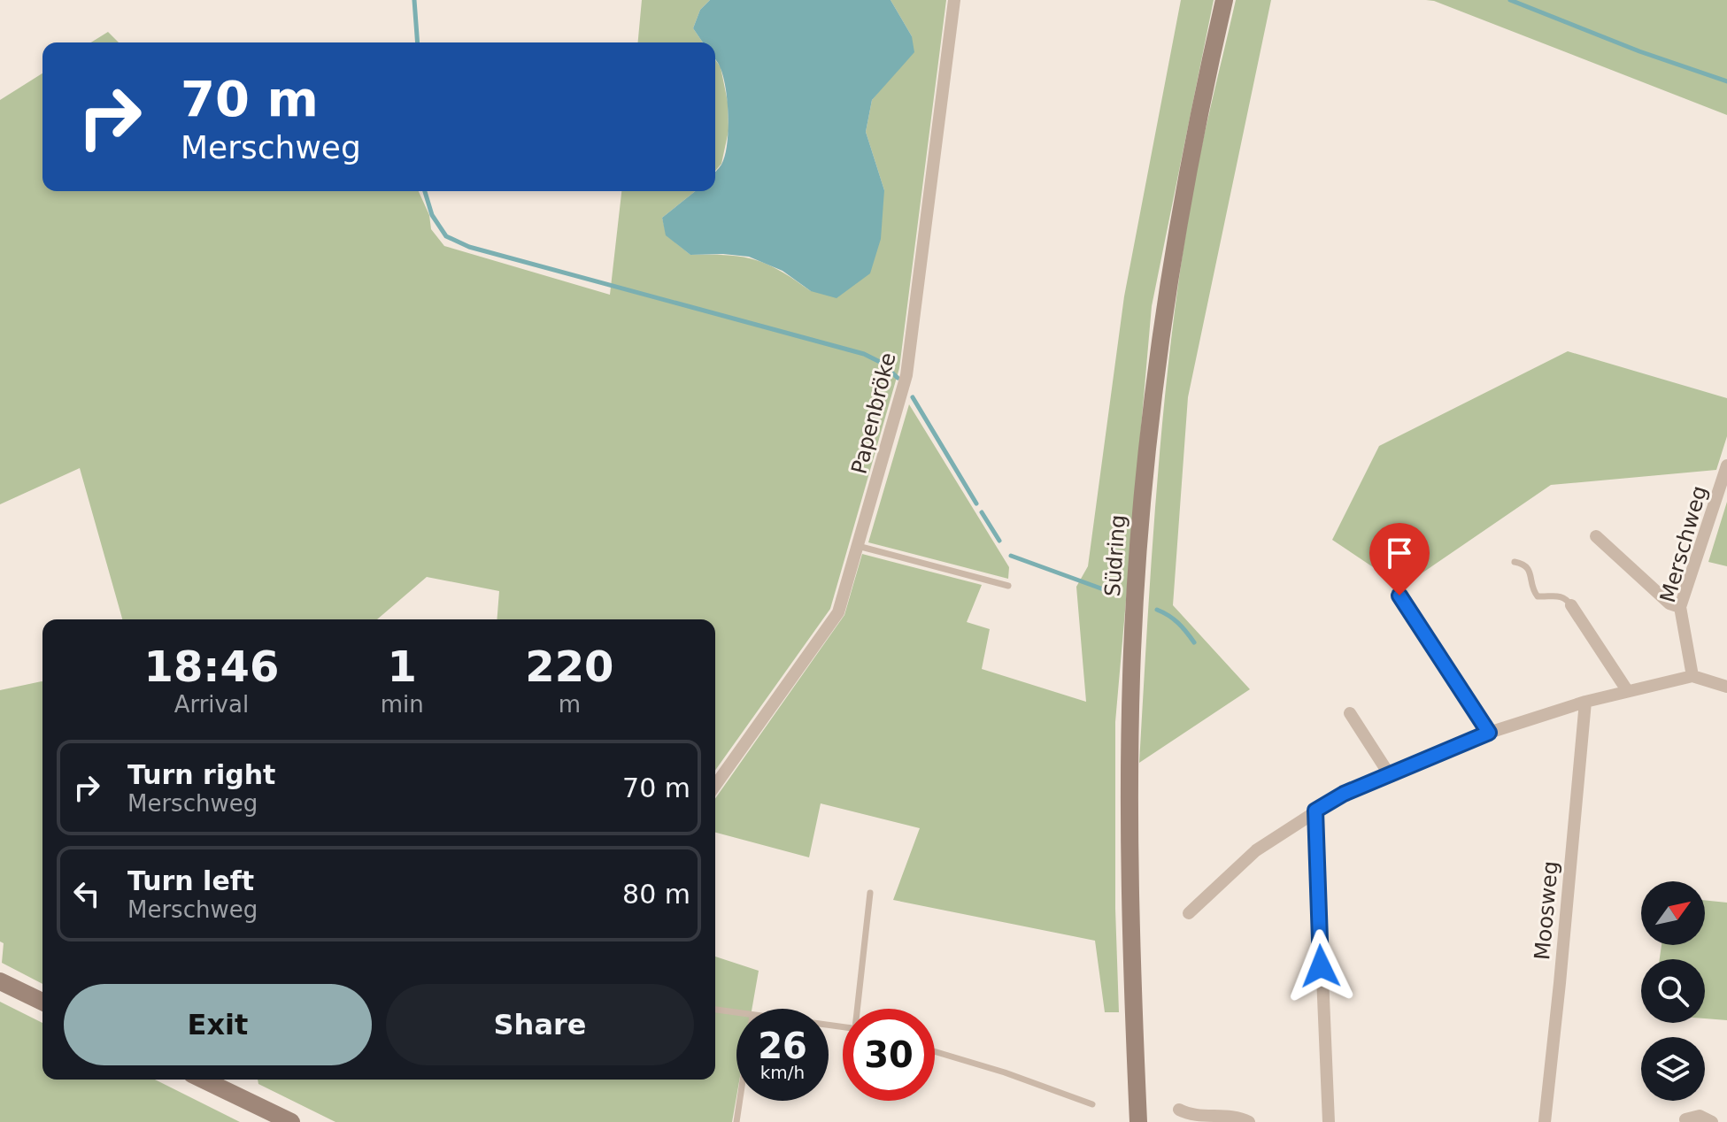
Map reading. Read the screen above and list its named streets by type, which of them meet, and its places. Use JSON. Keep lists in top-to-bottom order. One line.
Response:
{"streets":{"main road":["Südring"],"street":["Papenbröke","Merschweg","Moosweg"]},"north":"top right","page":{"turn":["70 m","Merschweg"],"eta":["18:46","Arrival","1","min","220","m"],"list":[{"name":"Turn right","note":"Merschweg","value":"70 m"},{"name":"Turn left","note":"Merschweg","value":"80 m"}],"buttons":["Exit","Share"],"speed":"26 km/h","limit":"30"}}
